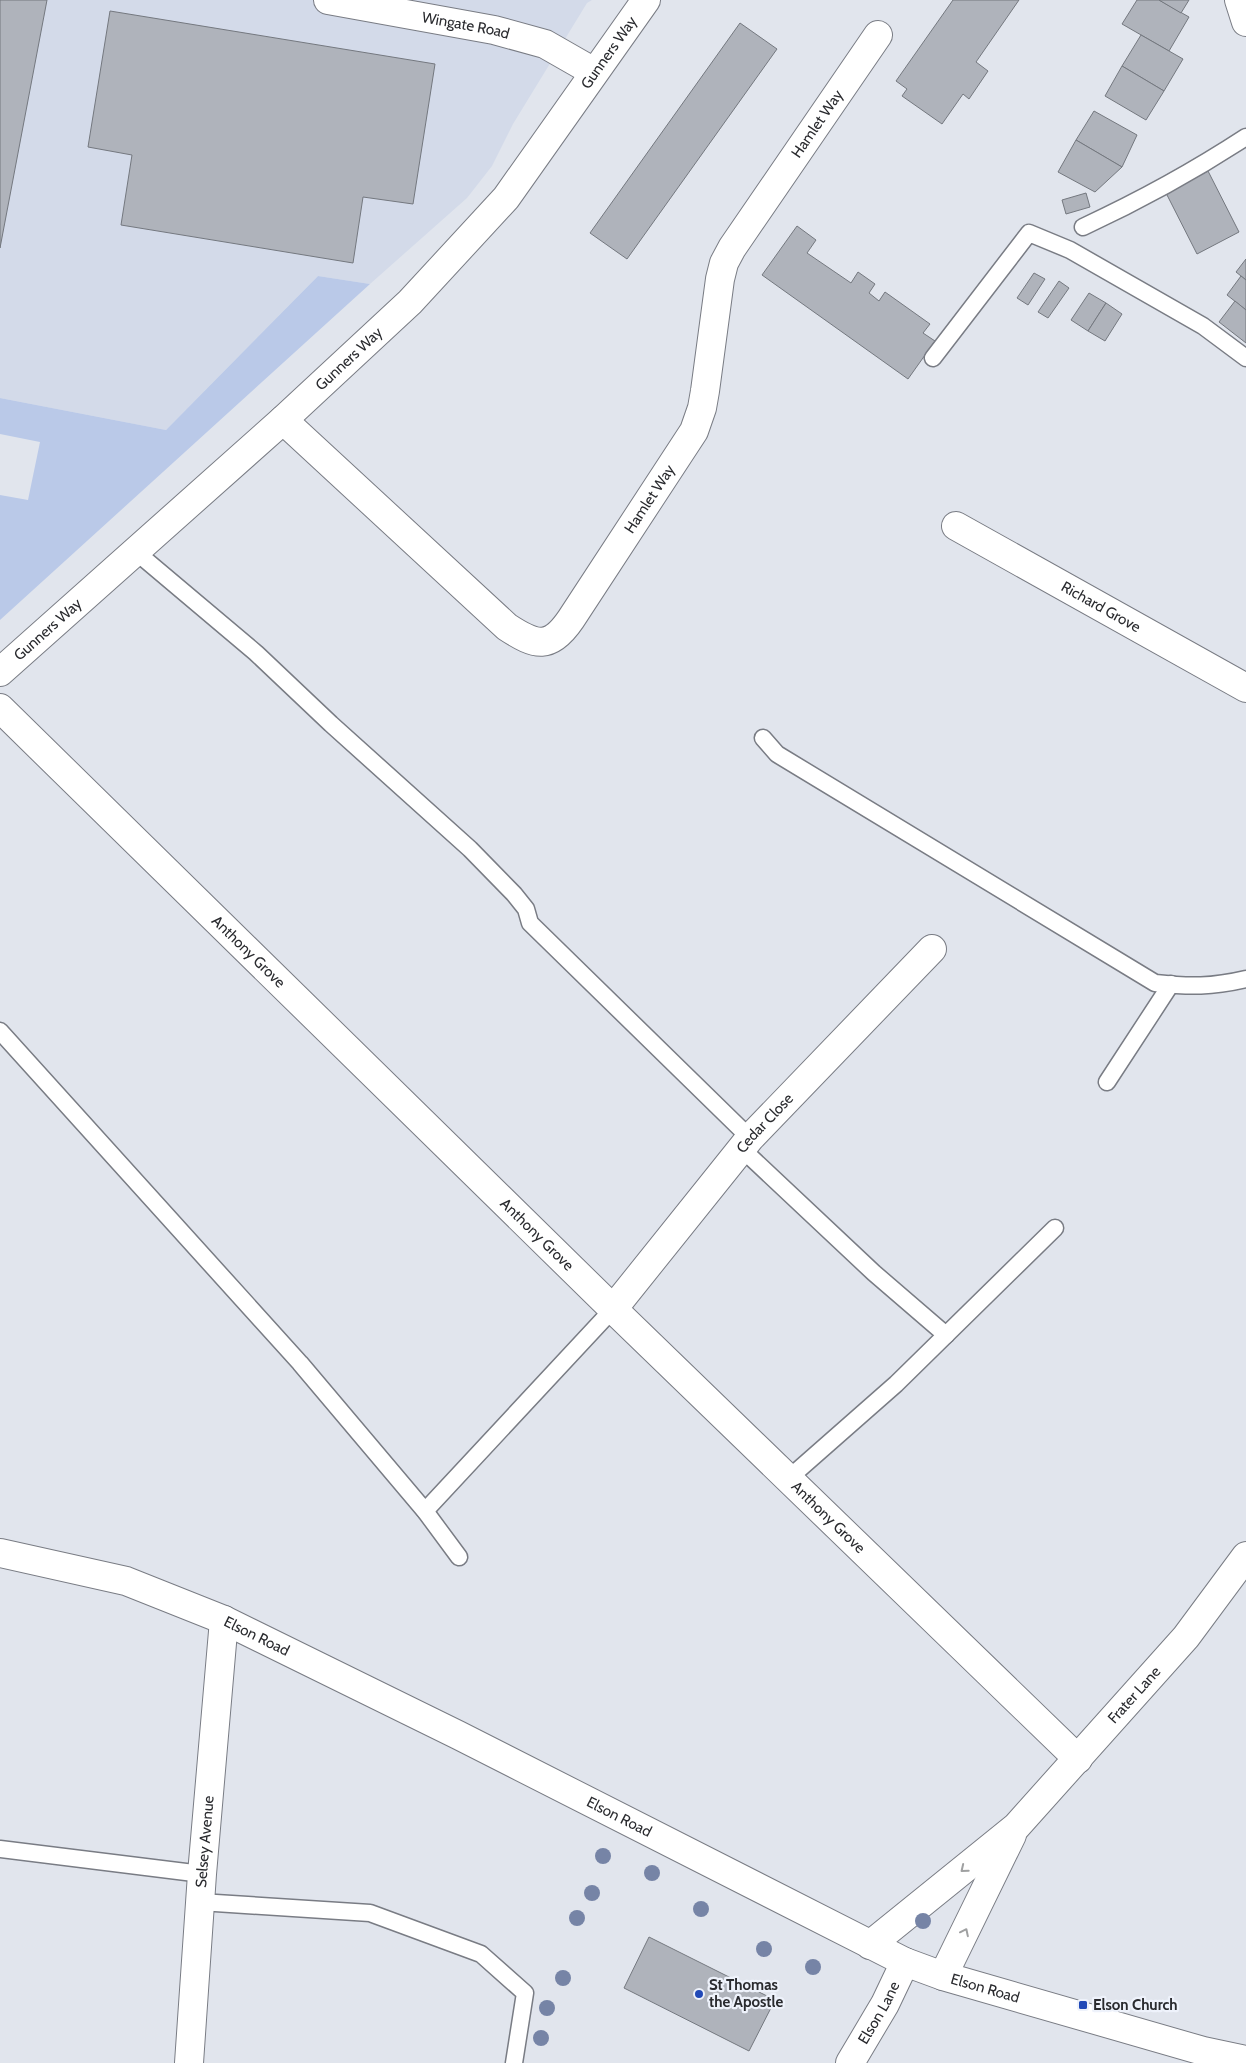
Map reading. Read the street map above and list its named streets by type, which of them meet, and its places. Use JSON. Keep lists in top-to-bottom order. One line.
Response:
{"streets":{"street":["Wingate Road","Gunners Way","Hamlet Way","Richard Grove","Anthony Grove","Cedar Close","Elson Road","Frater Lane","Selsey Avenue","Elson Lane"]},"crossings":[["Wingate Road","Gunners Way"],["Gunners Way","Hamlet Way"],["Anthony Grove","Cedar Close"],["Anthony Grove","Frater Lane"],["Elson Road","Frater Lane"],["Elson Road","Selsey Avenue"],["Elson Road","Elson Lane"]],"places":{"other":["St Thomas the Apostle"],"transit":["Elson Church"]}}
